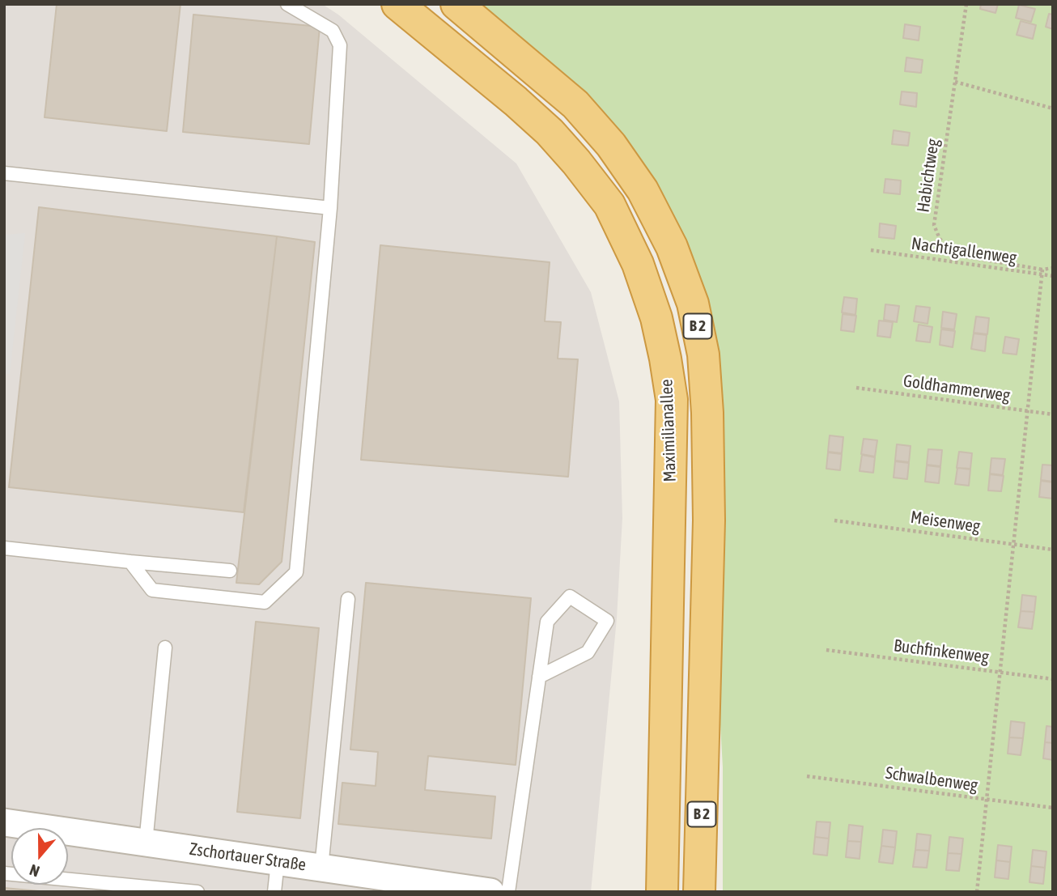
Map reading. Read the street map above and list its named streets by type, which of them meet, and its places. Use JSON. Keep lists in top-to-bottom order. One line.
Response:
{"streets":{"highway":["B 2","Maximilianallee"],"street":["Zschortauer Straße"],"path":["Habichtweg","Nachtigallenweg","Goldhammerweg","Meisenweg","Buchfinkenweg","Schwalbenweg"]},"crossings":[["Habichtweg","Nachtigallenweg"]],"north":"bottom"}
